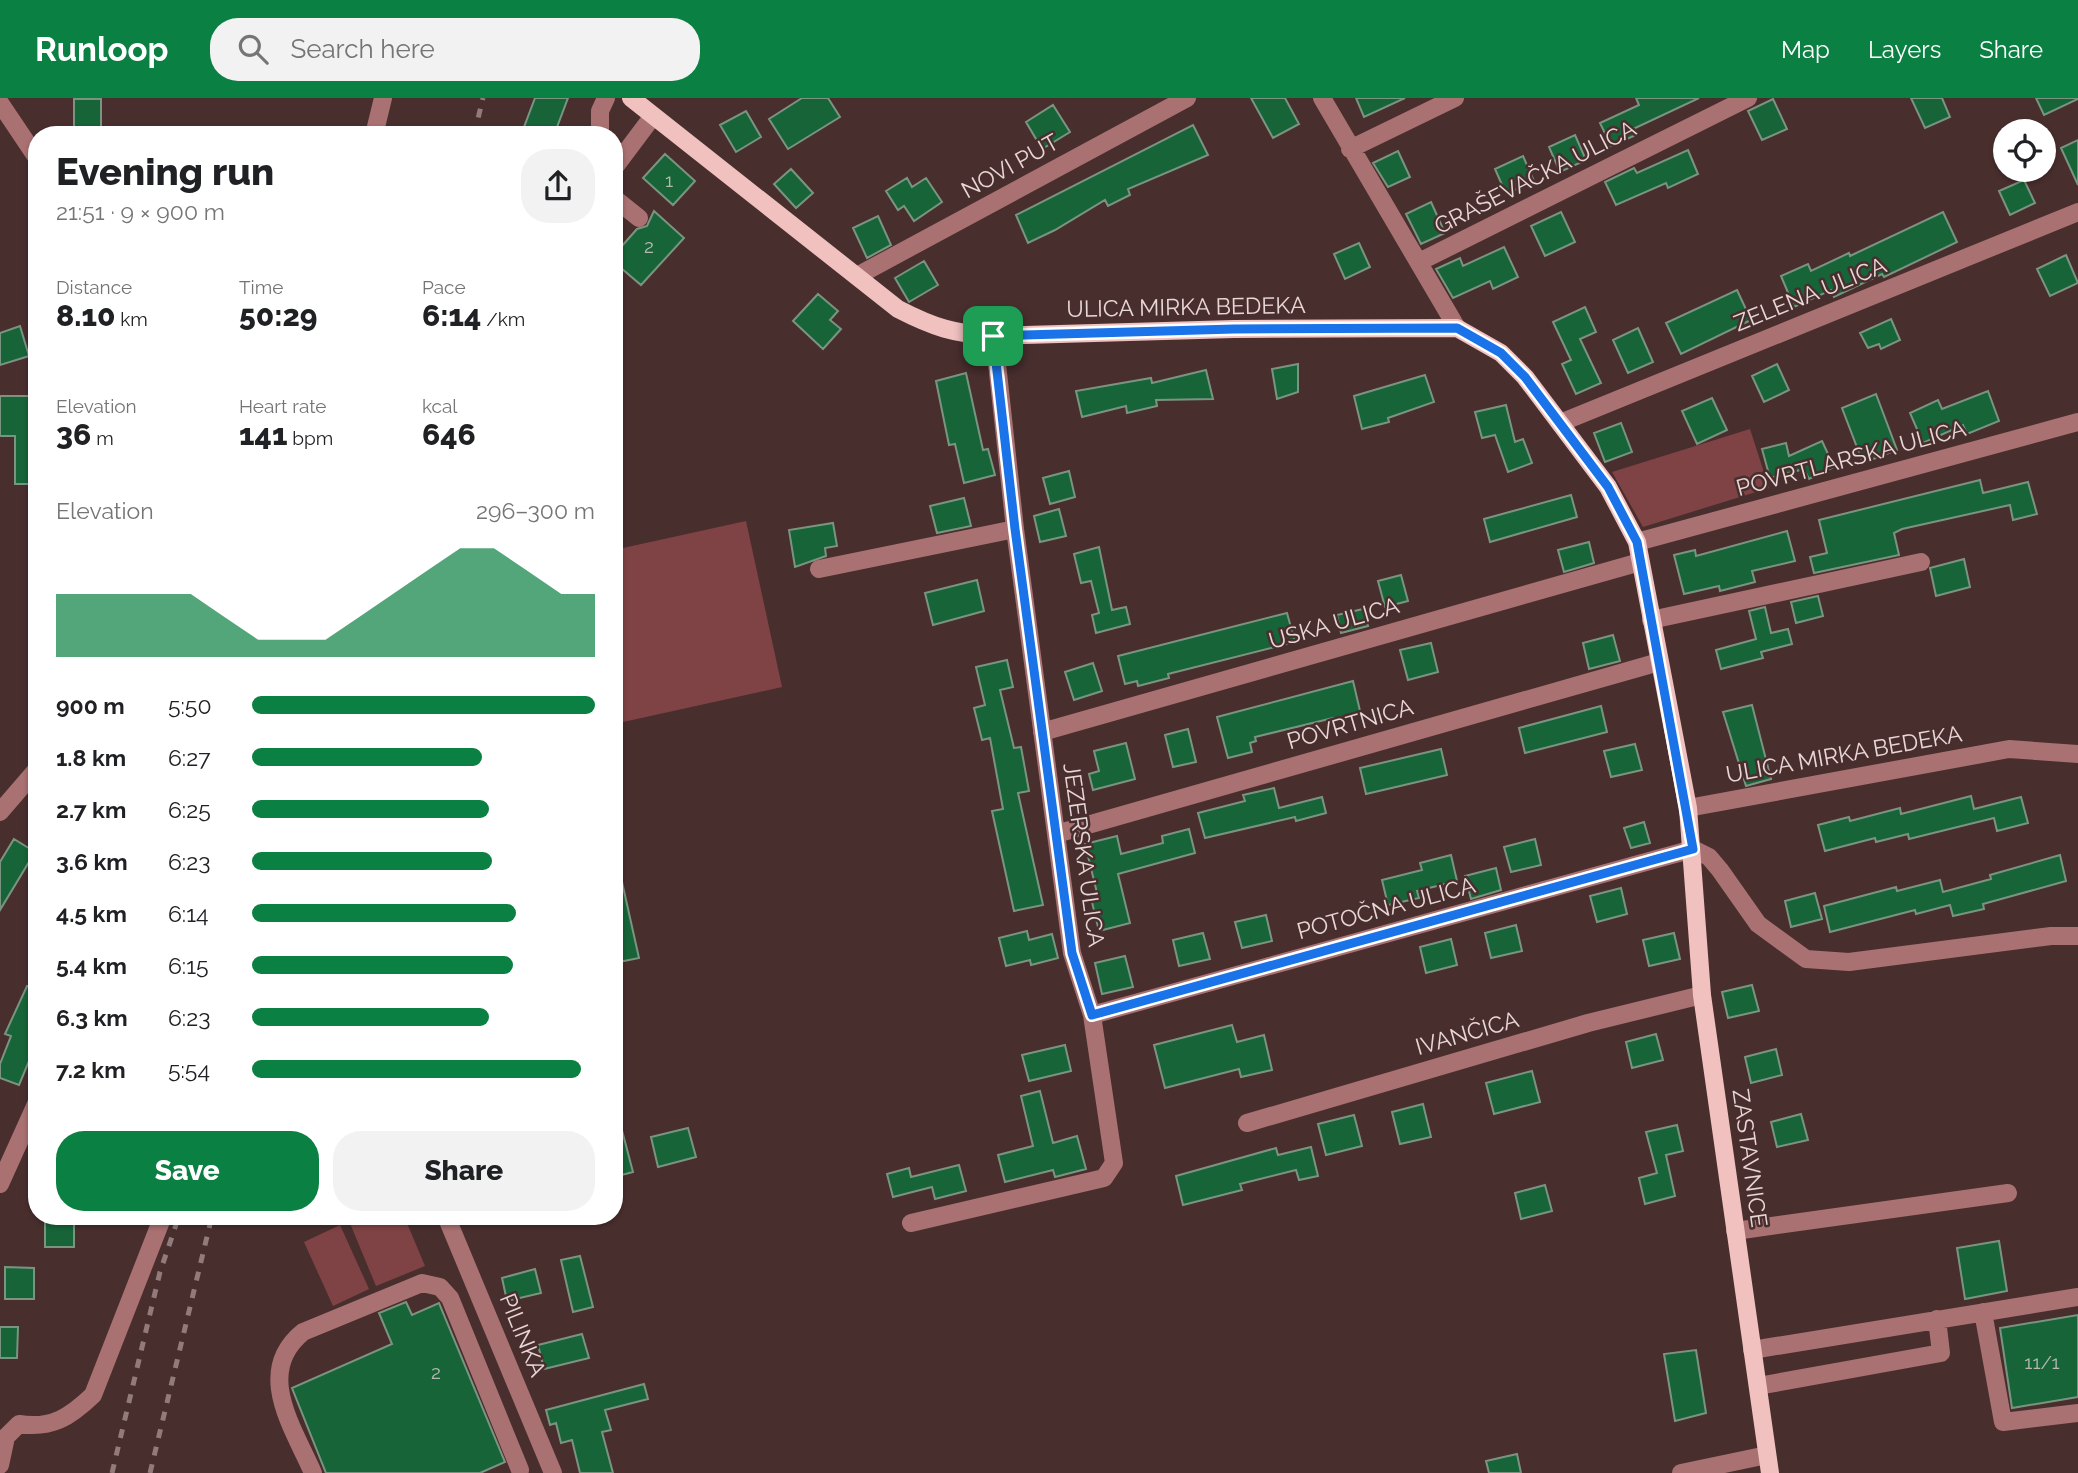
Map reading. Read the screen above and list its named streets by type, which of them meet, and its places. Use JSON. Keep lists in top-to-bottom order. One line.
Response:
{"streets":{"main road":["ULICA MIRKA BEDEKA","ZASTAVNICE"],"street":["NOVI PUT","GRAŠEVAČKA ULICA","ZELENA ULICA","POVRTLARSKA ULICA","USKA ULICA","POVRTNICA","JEZERSKA ULICA","POTOČNA ULICA","IVANČICA","PILINKA"]},"crossings":[["NOVI PUT","ULICA MIRKA BEDEKA"],["ZELENA ULICA","ULICA MIRKA BEDEKA"],["ULICA MIRKA BEDEKA","POVRTLARSKA ULICA"],["ULICA MIRKA BEDEKA","USKA ULICA"],["ULICA MIRKA BEDEKA","POVRTNICA"],["ULICA MIRKA BEDEKA","JEZERSKA ULICA"],["ULICA MIRKA BEDEKA","POTOČNA ULICA"],["ULICA MIRKA BEDEKA","ZASTAVNICE"],["USKA ULICA","JEZERSKA ULICA"],["POVRTNICA","JEZERSKA ULICA"],["JEZERSKA ULICA","POTOČNA ULICA"],["POTOČNA ULICA","ZASTAVNICE"],["IVANČICA","ZASTAVNICE"]],"house_numbers":["1","2","11/1","2"],"page":{"header":"Runloop","search":"Search here","nav":["Map","Layers","Share"],"heading":["Evening run","21:51 · 9 × 900 m"],"stats":[["Distance","8.10 km"],["Time","50:29"],["Pace","6:14 /km"],["Elevation","36 m"],["Heart rate","141 bpm"],["kcal","646"]],"chart":["Elevation","296–300 m"],"list":[{"name":"900 m","note":"5:50"},{"name":"1.8 km","note":"6:27"},{"name":"2.7 km","note":"6:25"},{"name":"3.6 km","note":"6:23"},{"name":"4.5 km","note":"6:14"},{"name":"5.4 km","note":"6:15"},{"name":"6.3 km","note":"6:23"},{"name":"7.2 km","note":"5:54"}],"buttons":["Save","Share"]}}
